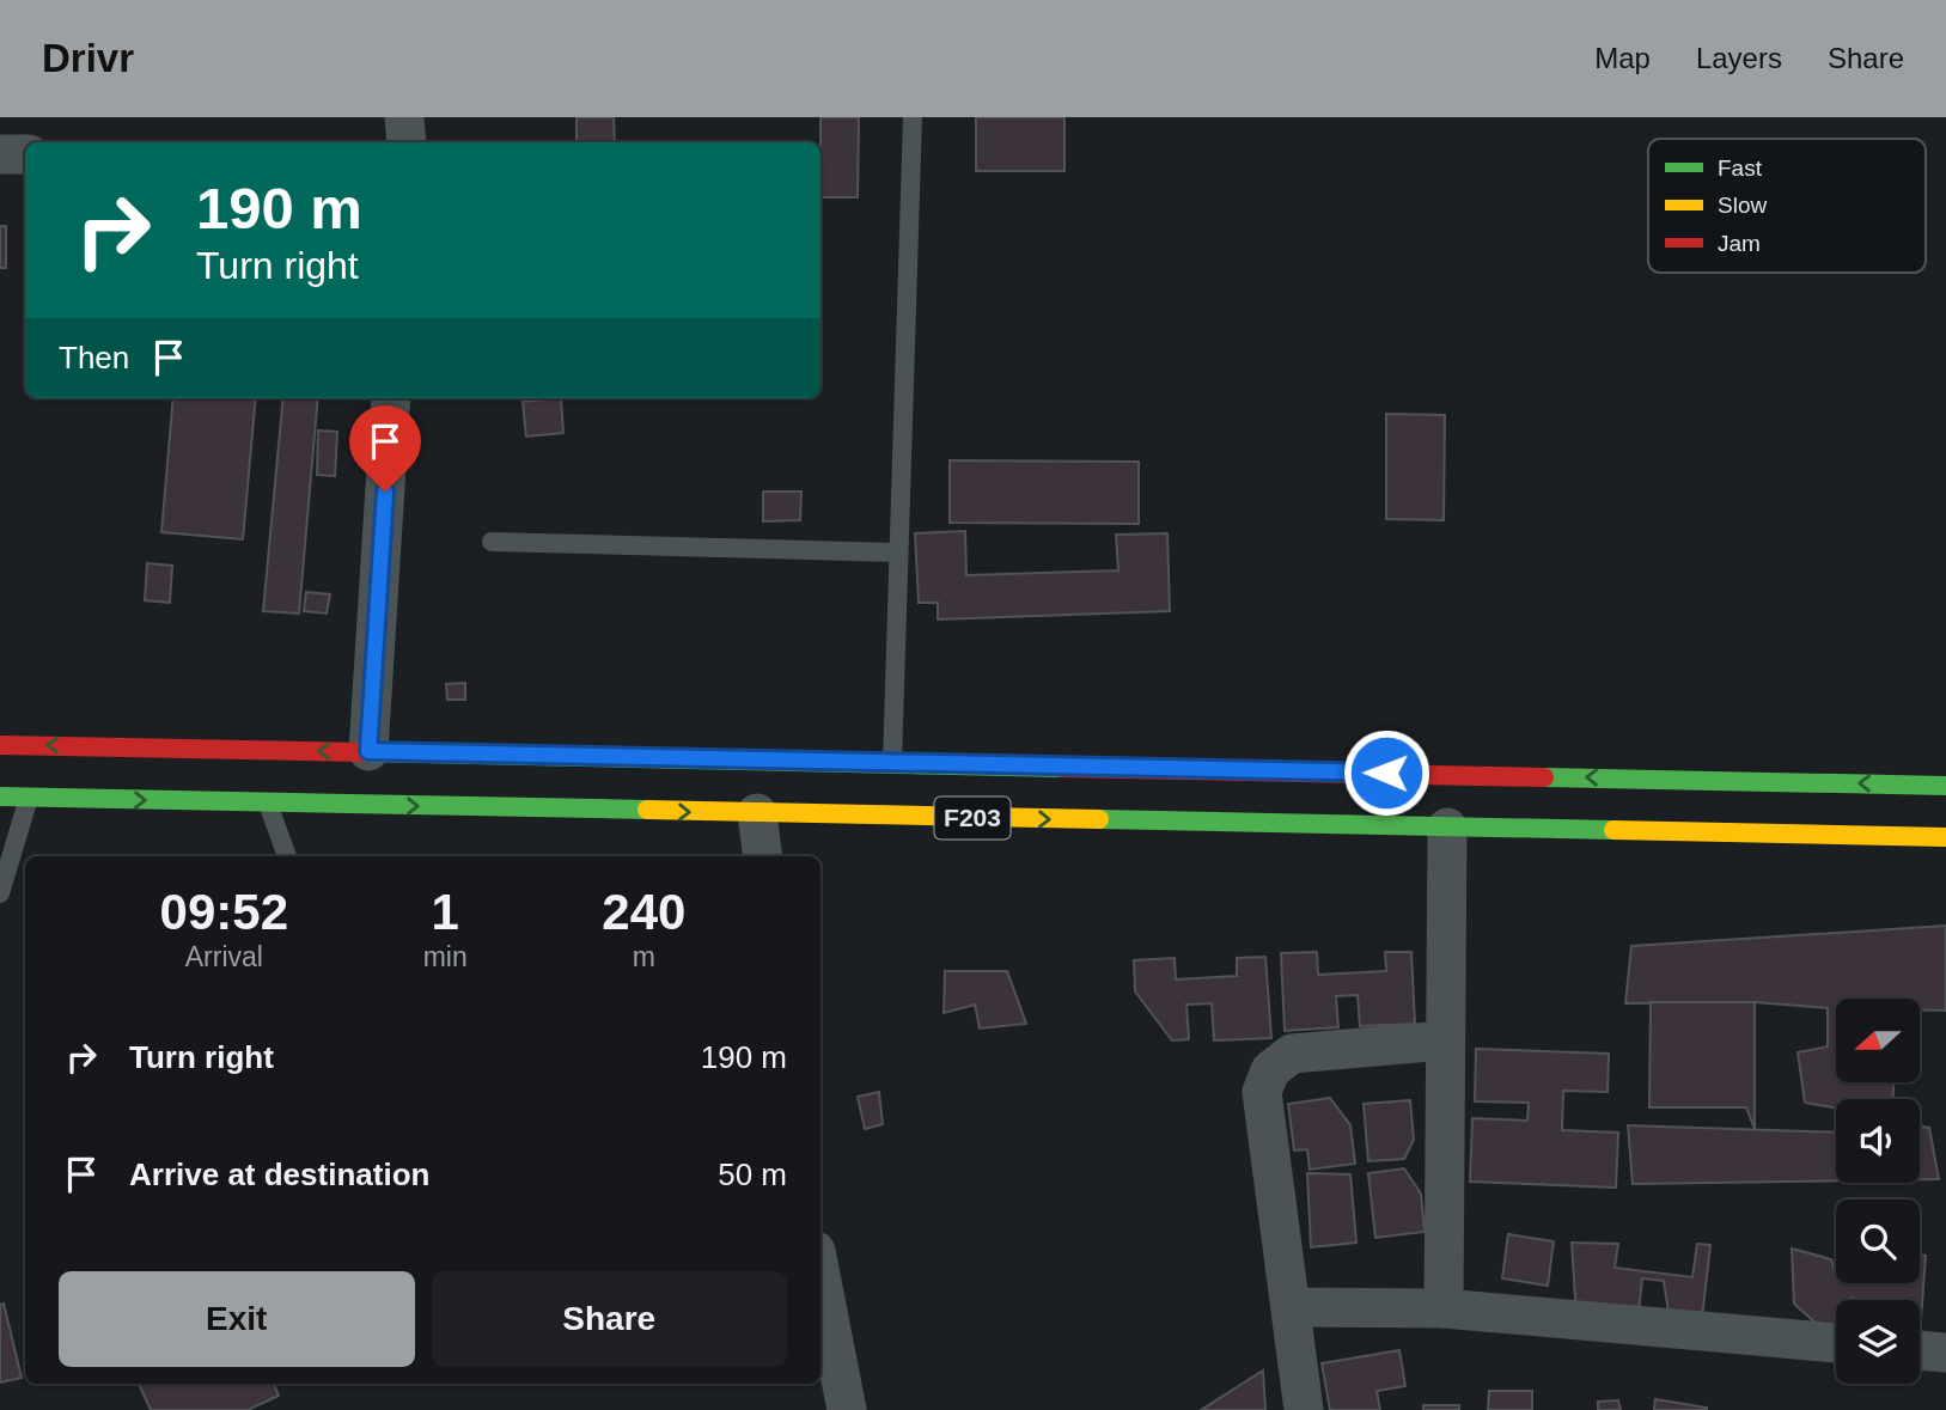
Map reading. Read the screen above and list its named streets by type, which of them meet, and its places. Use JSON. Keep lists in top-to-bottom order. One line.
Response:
{"streets":{"main road":["F203"]},"legend":["Fast","Slow","Jam"],"north":"left","page":{"header":"Drivr","nav":["Map","Layers","Share"],"turn":["190 m","Turn right"],"then":"Then","eta":["09:52","Arrival","1","min","240","m"],"list":[{"name":"Turn right","value":"190 m"},{"name":"Arrive at destination","value":"50 m"}],"buttons":["Exit","Share"]}}
